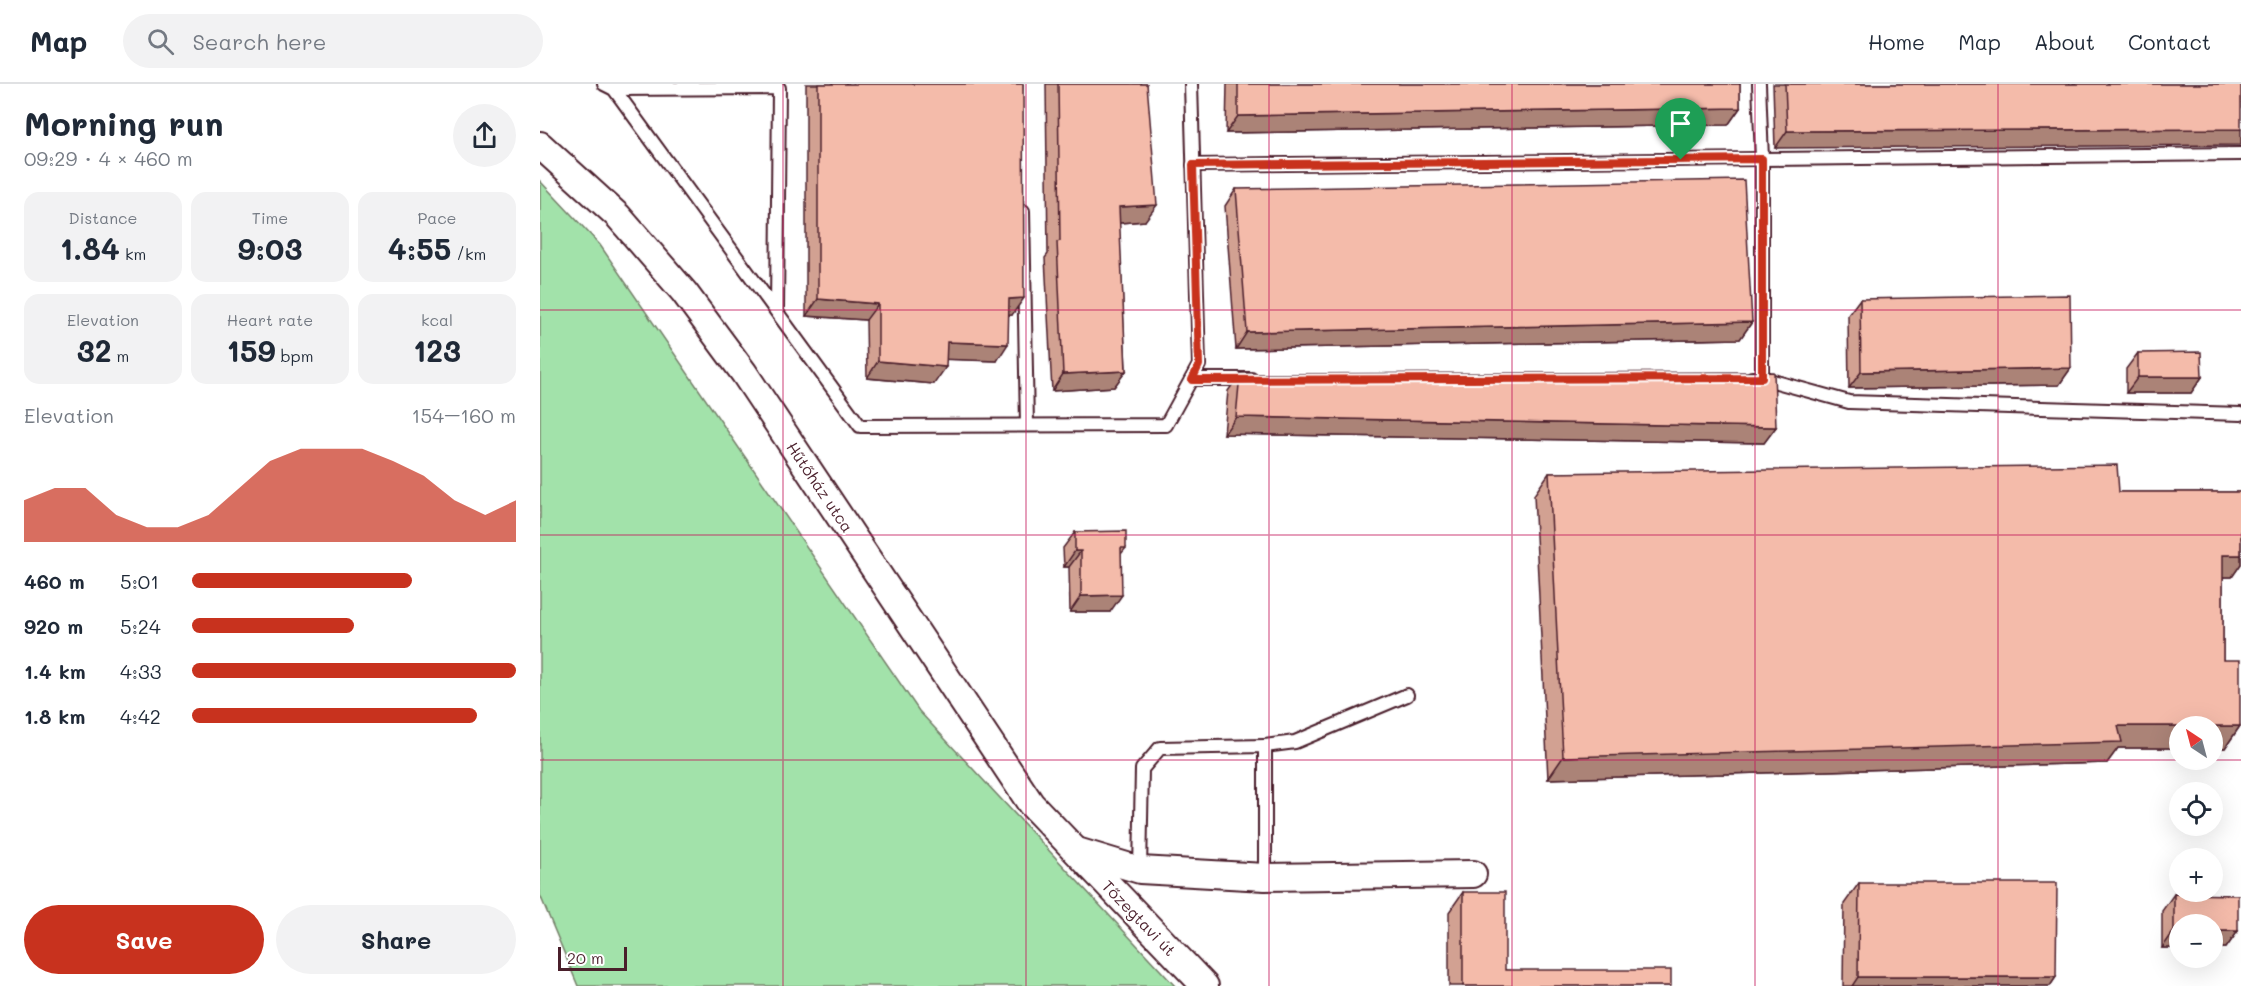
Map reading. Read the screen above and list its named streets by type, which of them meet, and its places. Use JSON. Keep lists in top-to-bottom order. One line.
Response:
{"streets":{"street":["Hűtőház utca","Tőzegtavi út"]},"crossings":[["Hűtőház utca","Tőzegtavi út"]],"scale_bar":"20 m","north":"top left","page":{"header":"Map","search":"Search here","nav":["Home","Map","About","Contact"],"heading":["Morning run","09:29 · 4 × 460 m"],"stats":[["Distance","1.84 km"],["Time","9:03"],["Pace","4:55 /km"],["Elevation","32 m"],["Heart rate","159 bpm"],["kcal","123"]],"chart":["Elevation","154–160 m"],"list":[{"name":"460 m","note":"5:01"},{"name":"920 m","note":"5:24"},{"name":"1.4 km","note":"4:33"},{"name":"1.8 km","note":"4:42"}],"map_buttons":["+","−"],"buttons":["Save","Share"],"scale":"20 m"}}
